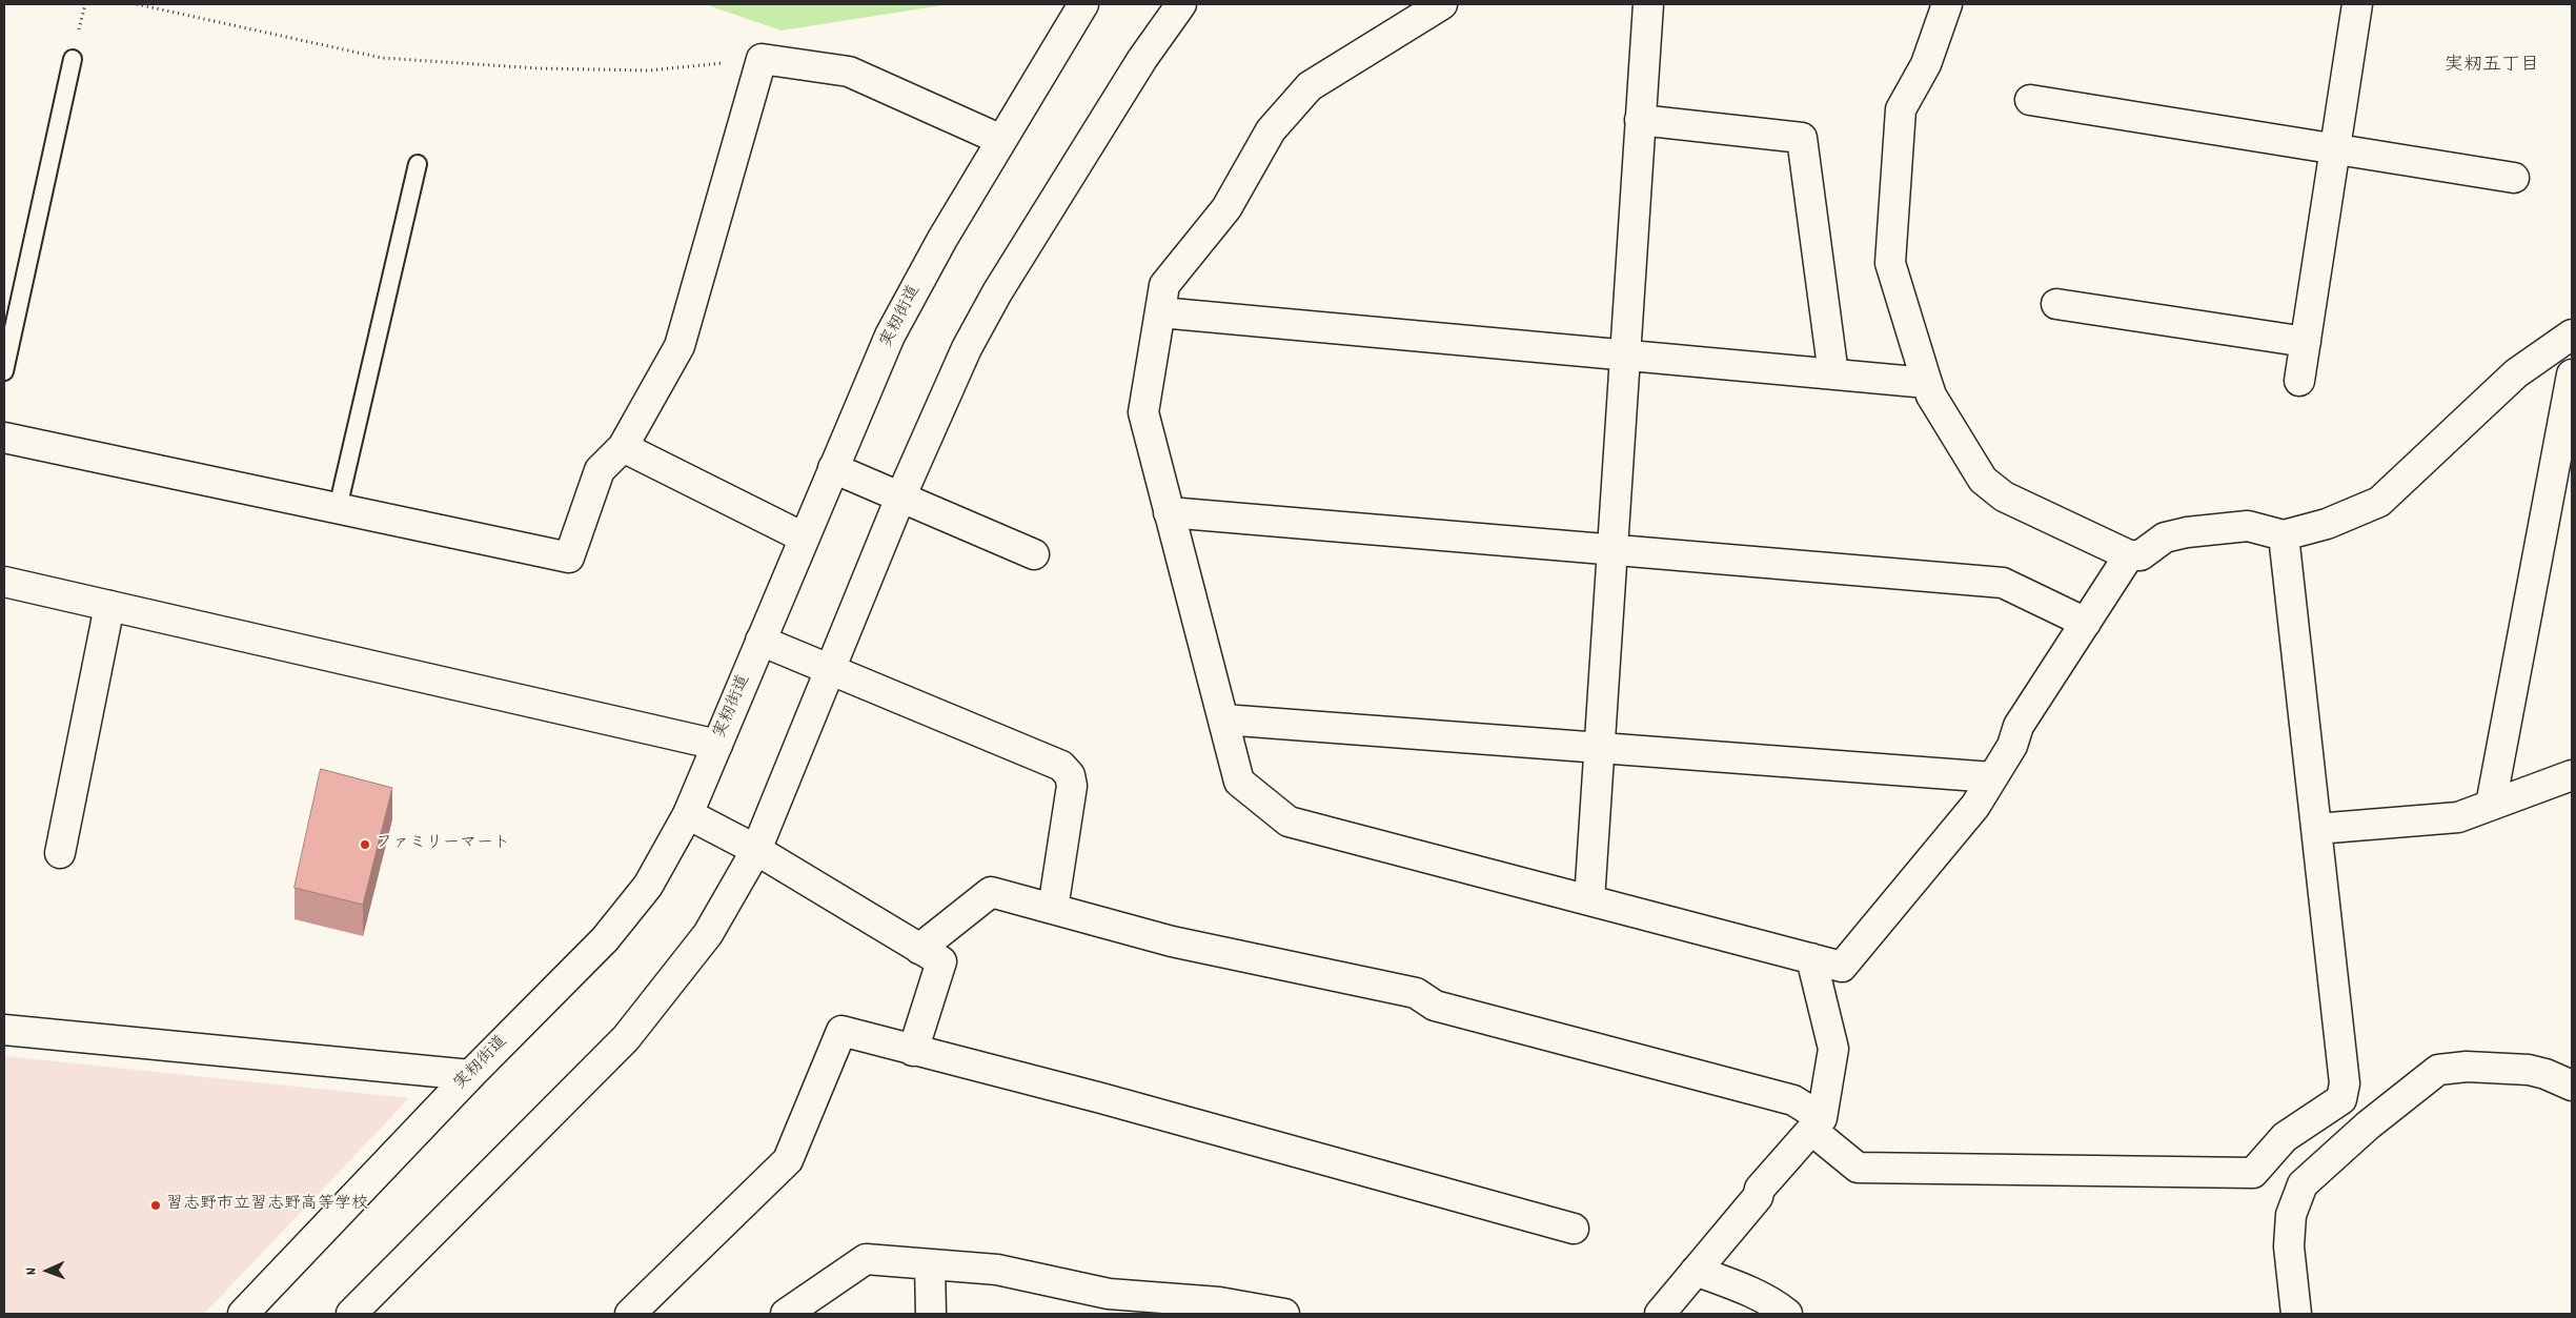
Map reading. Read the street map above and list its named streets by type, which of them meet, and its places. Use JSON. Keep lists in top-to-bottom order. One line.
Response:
{"streets":{"street":["実籾街道"]},"districts":["実籾五丁目"],"places":["ファミリーマート","習志野市立習志野高等学校"],"north":"left"}
